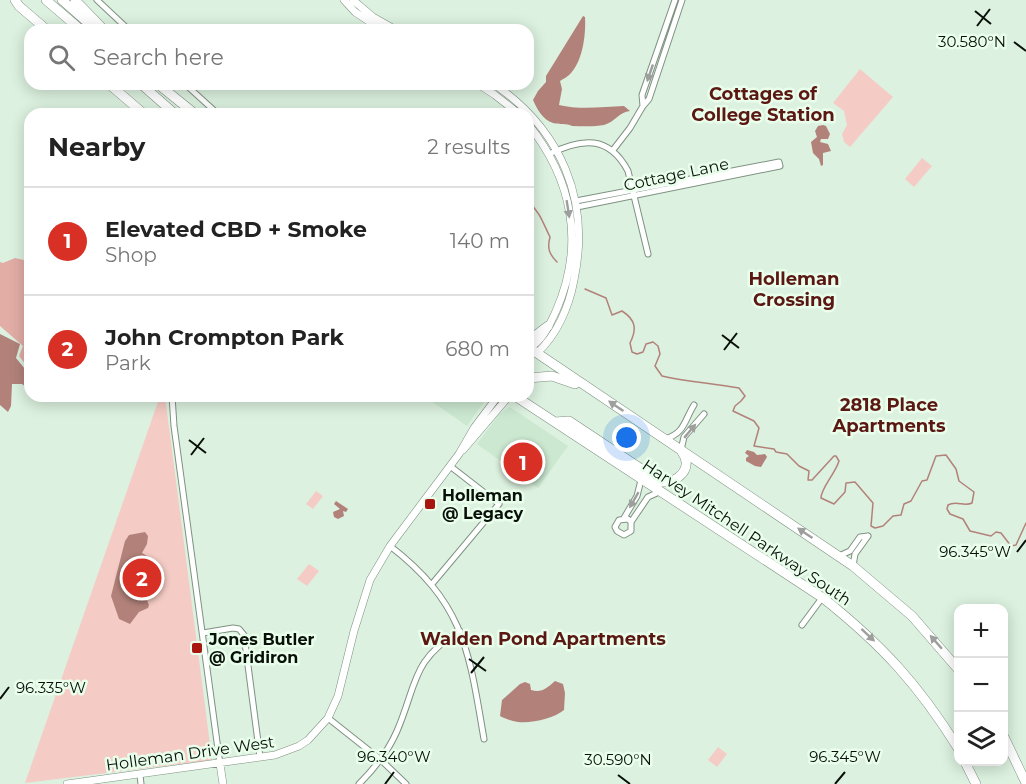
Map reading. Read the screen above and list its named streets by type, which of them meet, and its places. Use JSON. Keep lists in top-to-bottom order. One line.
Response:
{"streets":{"highway":["Harvey Mitchell Parkway South"],"street":["Cottage Lane","Holleman Drive West"]},"districts":["Cottages of College Station","Holleman Crossing","2818 Place Apartments","Walden Pond Apartments"],"places":{"transit":["Holleman @ Legacy","Jones Butler @ Gridiron"]},"page":{"search":"Search here","heading":["Nearby","2 results"],"list":[{"mark":"1","name":"Elevated CBD + Smoke","note":"Shop","value":"140 m"},{"mark":"2","name":"John Crompton Park","note":"Park","value":"680 m"}],"pins":["1","2"],"map_buttons":["+","−"]},"coordinates":["30.580°N","96.345°W","96.335°W","96.340°W","30.590°N"]}
